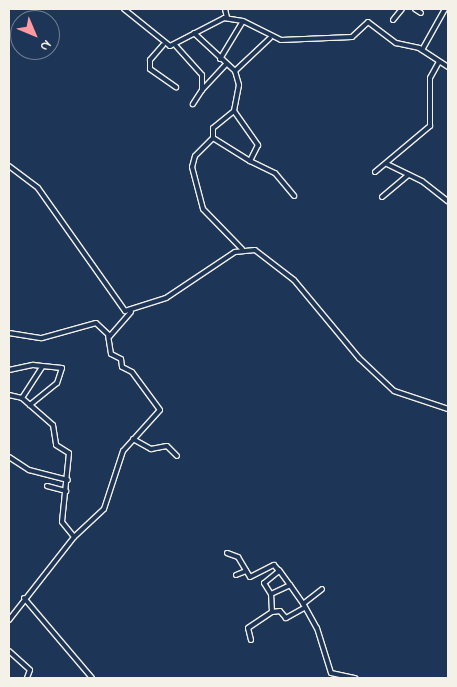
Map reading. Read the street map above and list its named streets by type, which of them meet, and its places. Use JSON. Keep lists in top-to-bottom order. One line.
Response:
{"north":"bottom right"}
